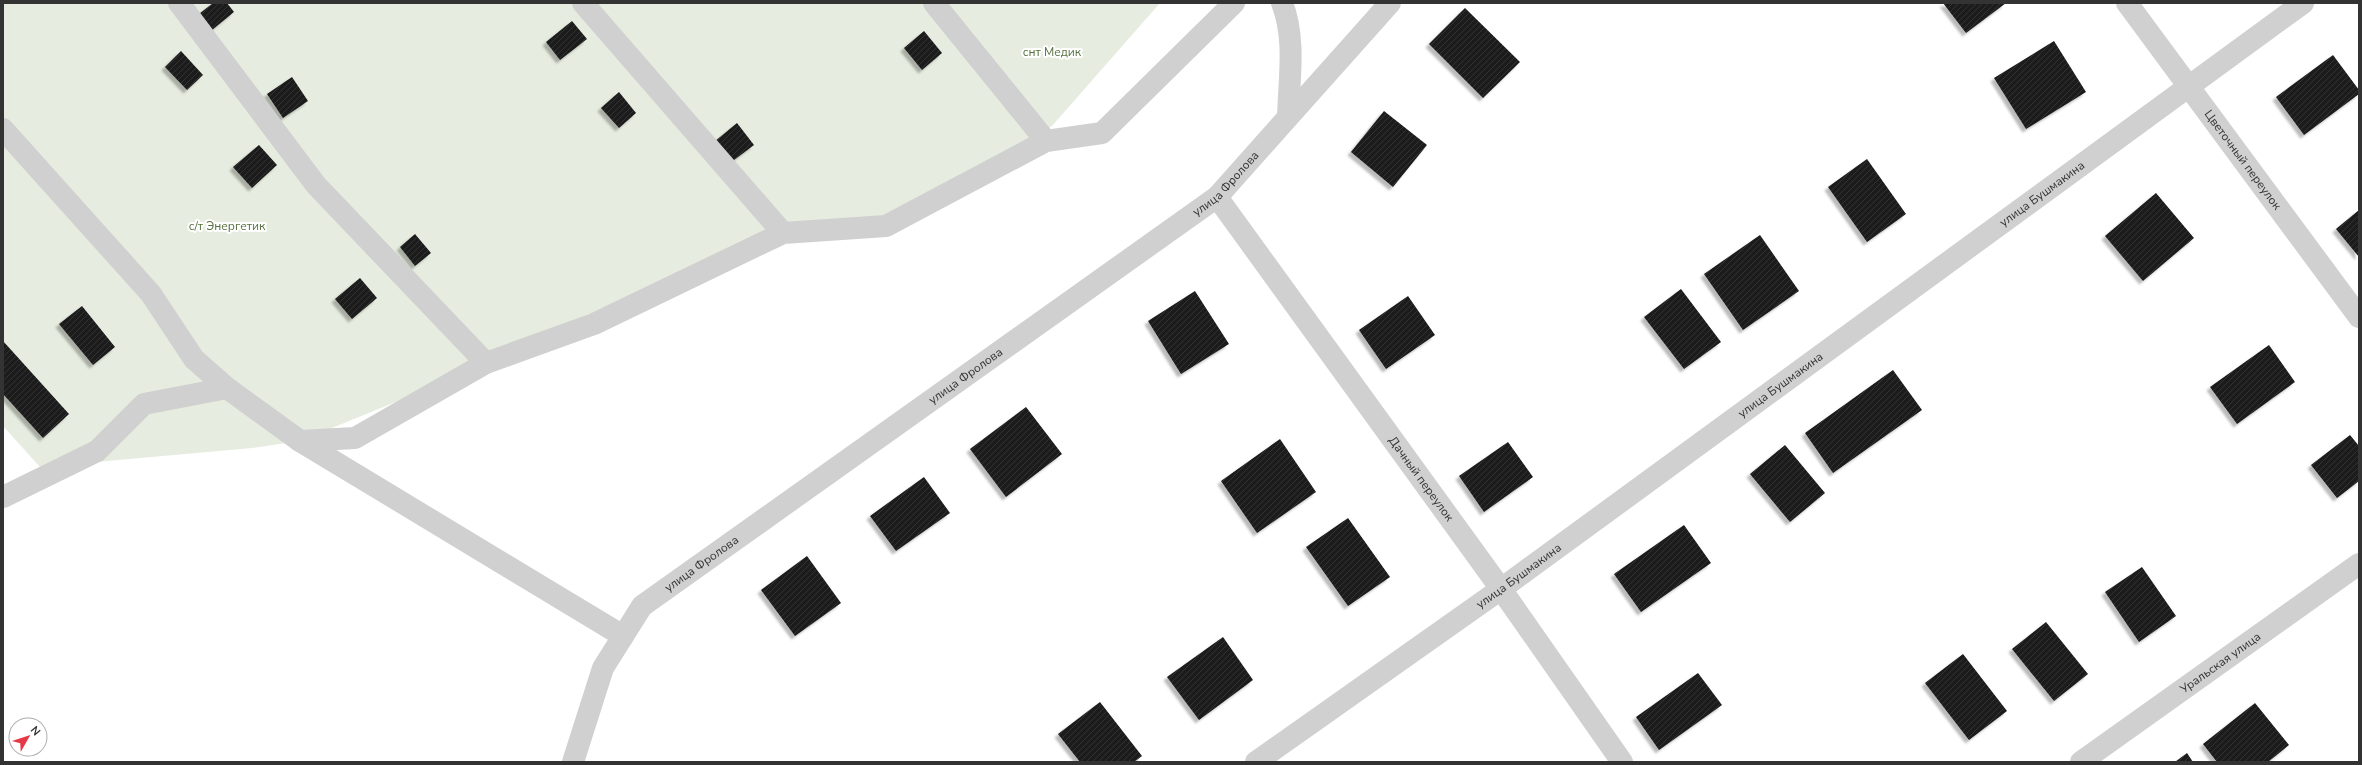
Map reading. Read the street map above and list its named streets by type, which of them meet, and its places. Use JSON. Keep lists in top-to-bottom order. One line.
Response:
{"streets":{"street":["Цветочный переулок","улица Фролова","улица Бушмакина","Дачный переулок","Уральская улица"]},"crossings":[["Цветочный переулок","улица Бушмакина"],["улица Фролова","Дачный переулок"],["улица Бушмакина","Дачный переулок"]],"parks":["снт Медик","с/т Энергетик"],"north":"top right"}
